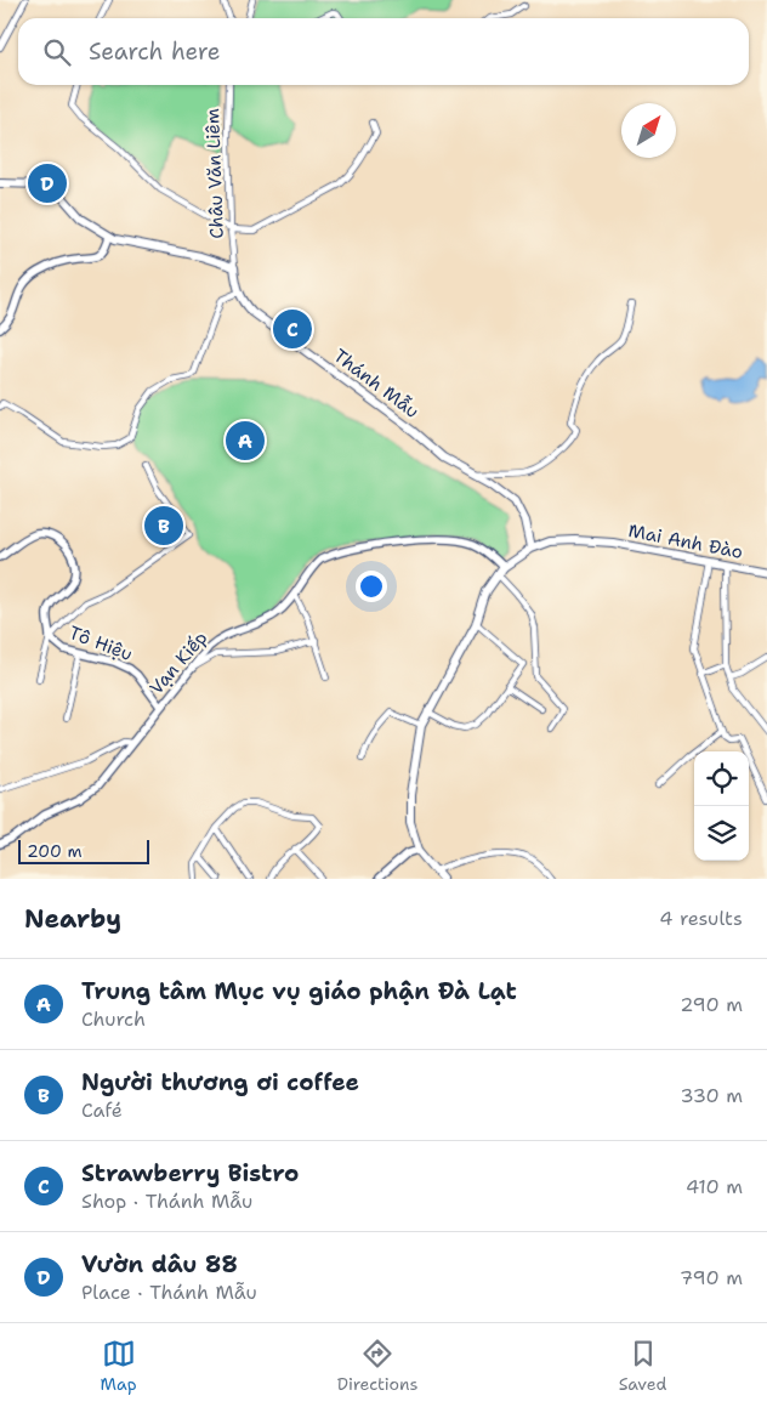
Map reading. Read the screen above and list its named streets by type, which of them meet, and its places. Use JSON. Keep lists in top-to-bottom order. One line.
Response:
{"streets":{"main road":["Thánh Mẫu","Mai Anh Đào"],"street":["Châu Văn Liêm","Tô Hiệu","Vạn Kiếp"]},"crossings":[["Thánh Mẫu","Mai Anh Đào"],["Mai Anh Đào","Vạn Kiếp"],["Tô Hiệu","Vạn Kiếp"]],"scale_bar":"200 m","north":"top right","page":{"search":"Search here","pins":["D","C","A","B"],"scale":"200 m","heading":["Nearby","4 results"],"list":[{"mark":"A","name":"Trung tâm Mục vụ giáo phận Đà Lạt","note":"Church","value":"290 m"},{"mark":"B","name":"Người thương ơi coffee","note":"Café","value":"330 m"},{"mark":"C","name":"Strawberry Bistro","note":"Shop · Thánh Mẫu","value":"410 m"},{"mark":"D","name":"Vườn dâu 88","note":"Place · Thánh Mẫu","value":"790 m"}],"nav":["Map","Directions","Saved"]}}
